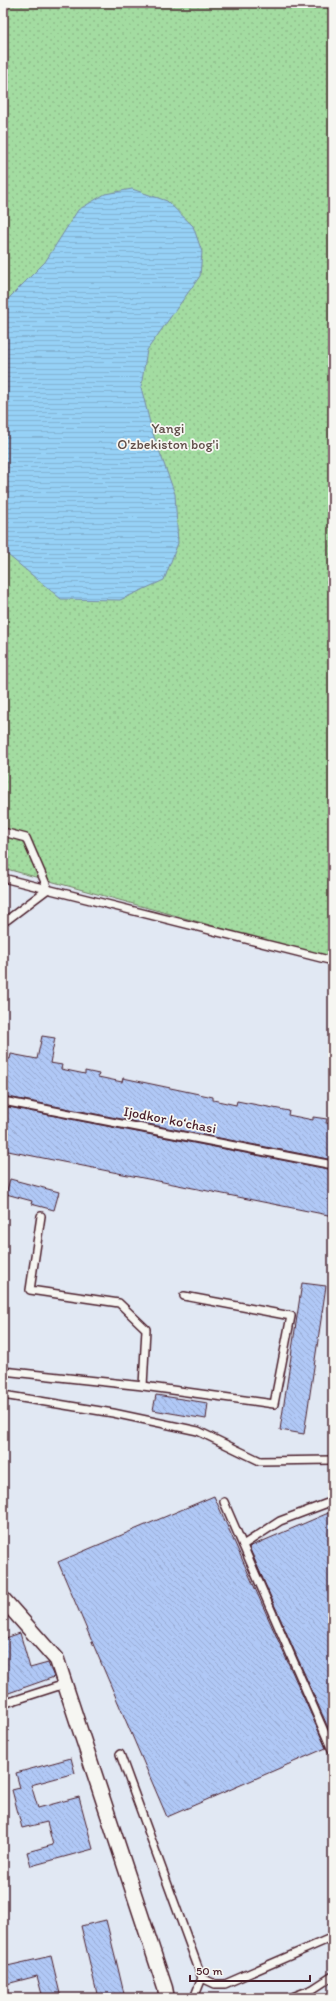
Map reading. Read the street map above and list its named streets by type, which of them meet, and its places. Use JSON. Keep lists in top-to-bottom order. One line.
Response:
{"streets":{"lane":["Ijodkor koʻchasi"]},"parks":["Yangi O'zbekiston bog'i"],"scale_bar":"50 m"}
